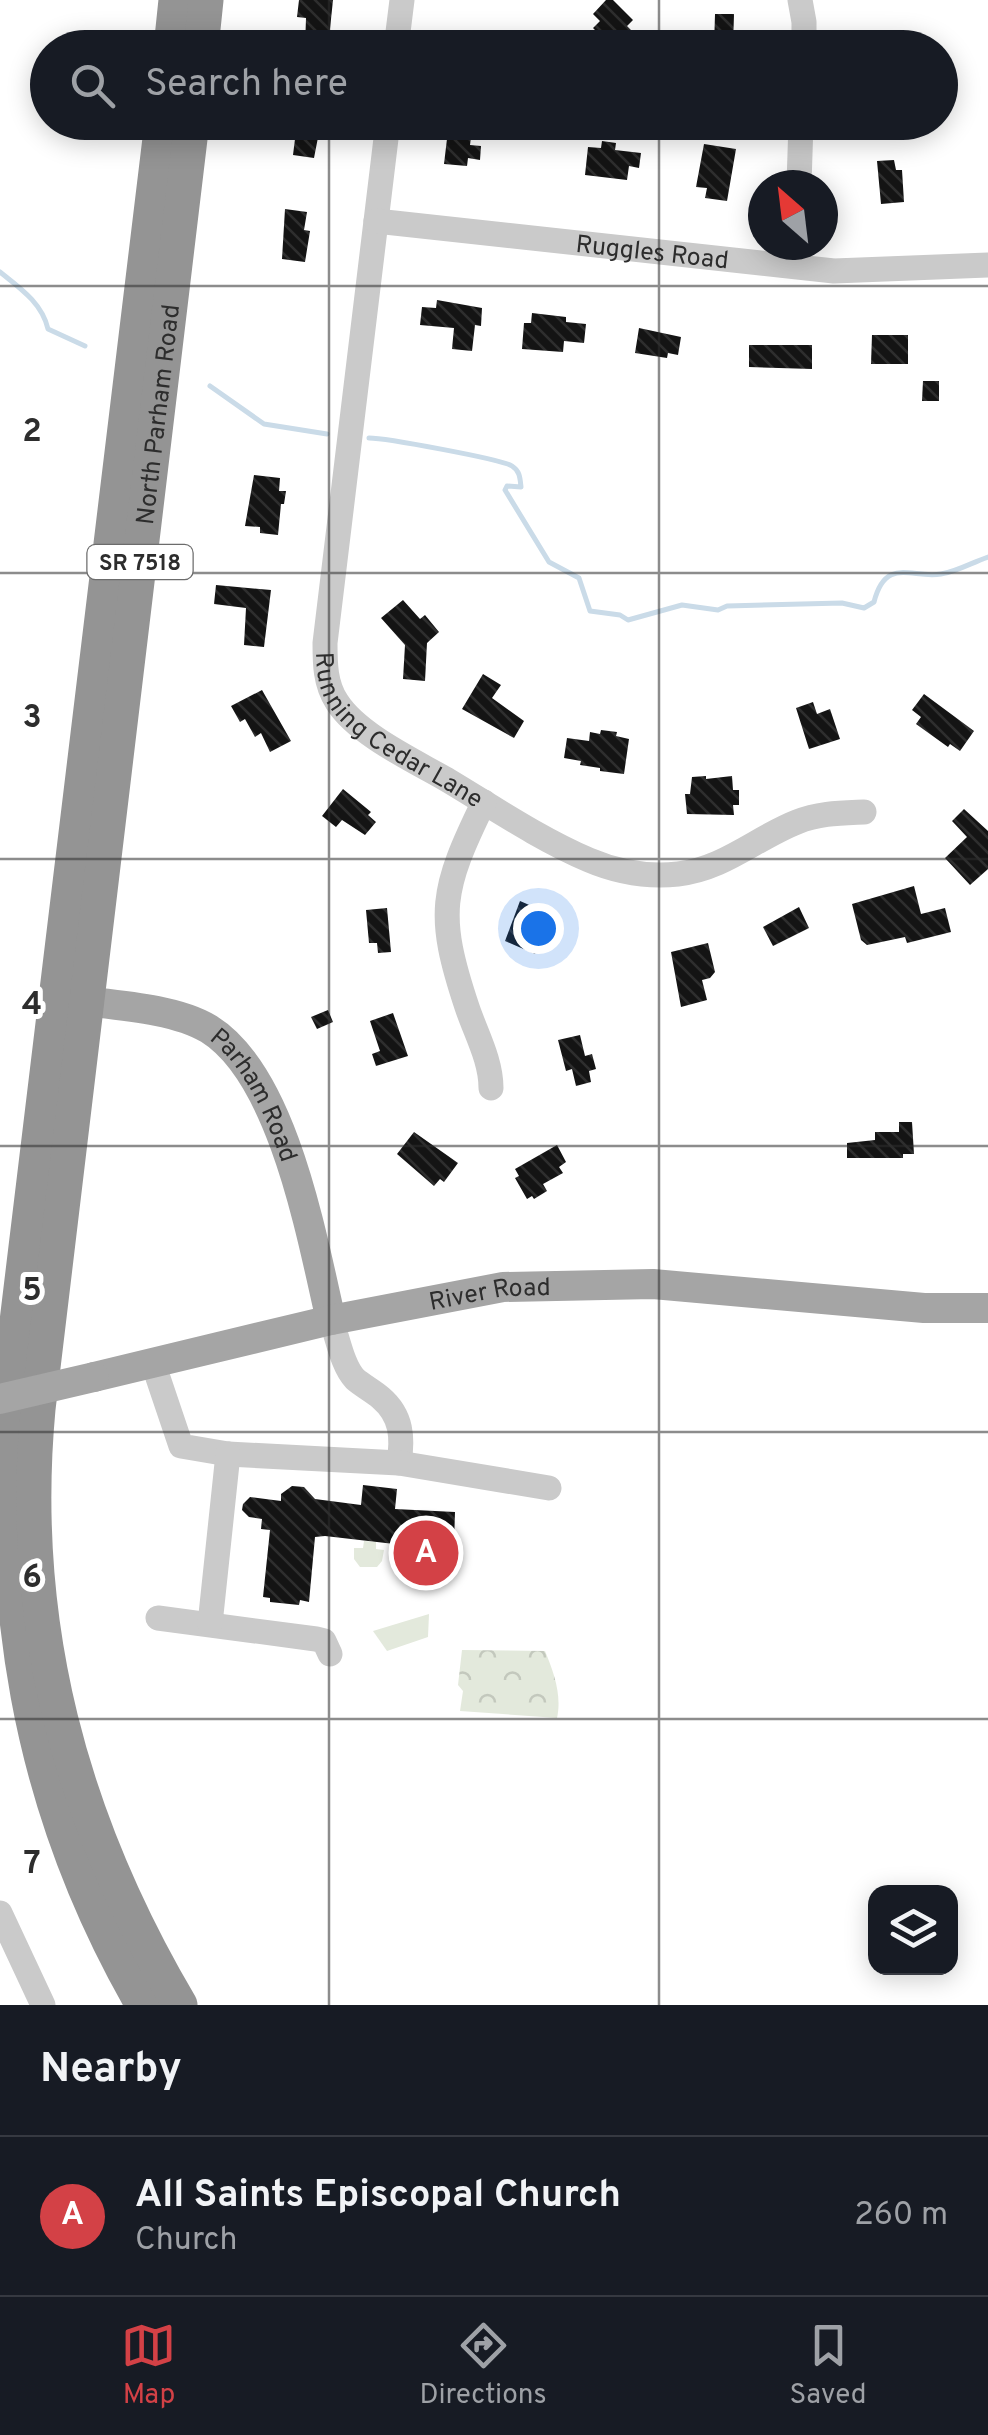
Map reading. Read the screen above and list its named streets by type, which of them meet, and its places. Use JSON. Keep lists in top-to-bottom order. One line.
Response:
{"streets":{"highway":["North Parham Road","SR 7518"],"main road":["Parham Road","River Road"],"street":["Ruggles Road","Running Cedar Lane"]},"crossings":[["Ruggles Road","Running Cedar Lane"],["North Parham Road","Parham Road"],["Parham Road","River Road"]],"north":"top left","page":{"search":"Search here","pins":"A","heading":"Nearby","list":[{"mark":"A","name":"All Saints Episcopal Church","note":"Church","value":"260 m"}],"nav":["Map","Directions","Saved"]},"grid":{"rows":["2","3","4","5","6","7"]}}
